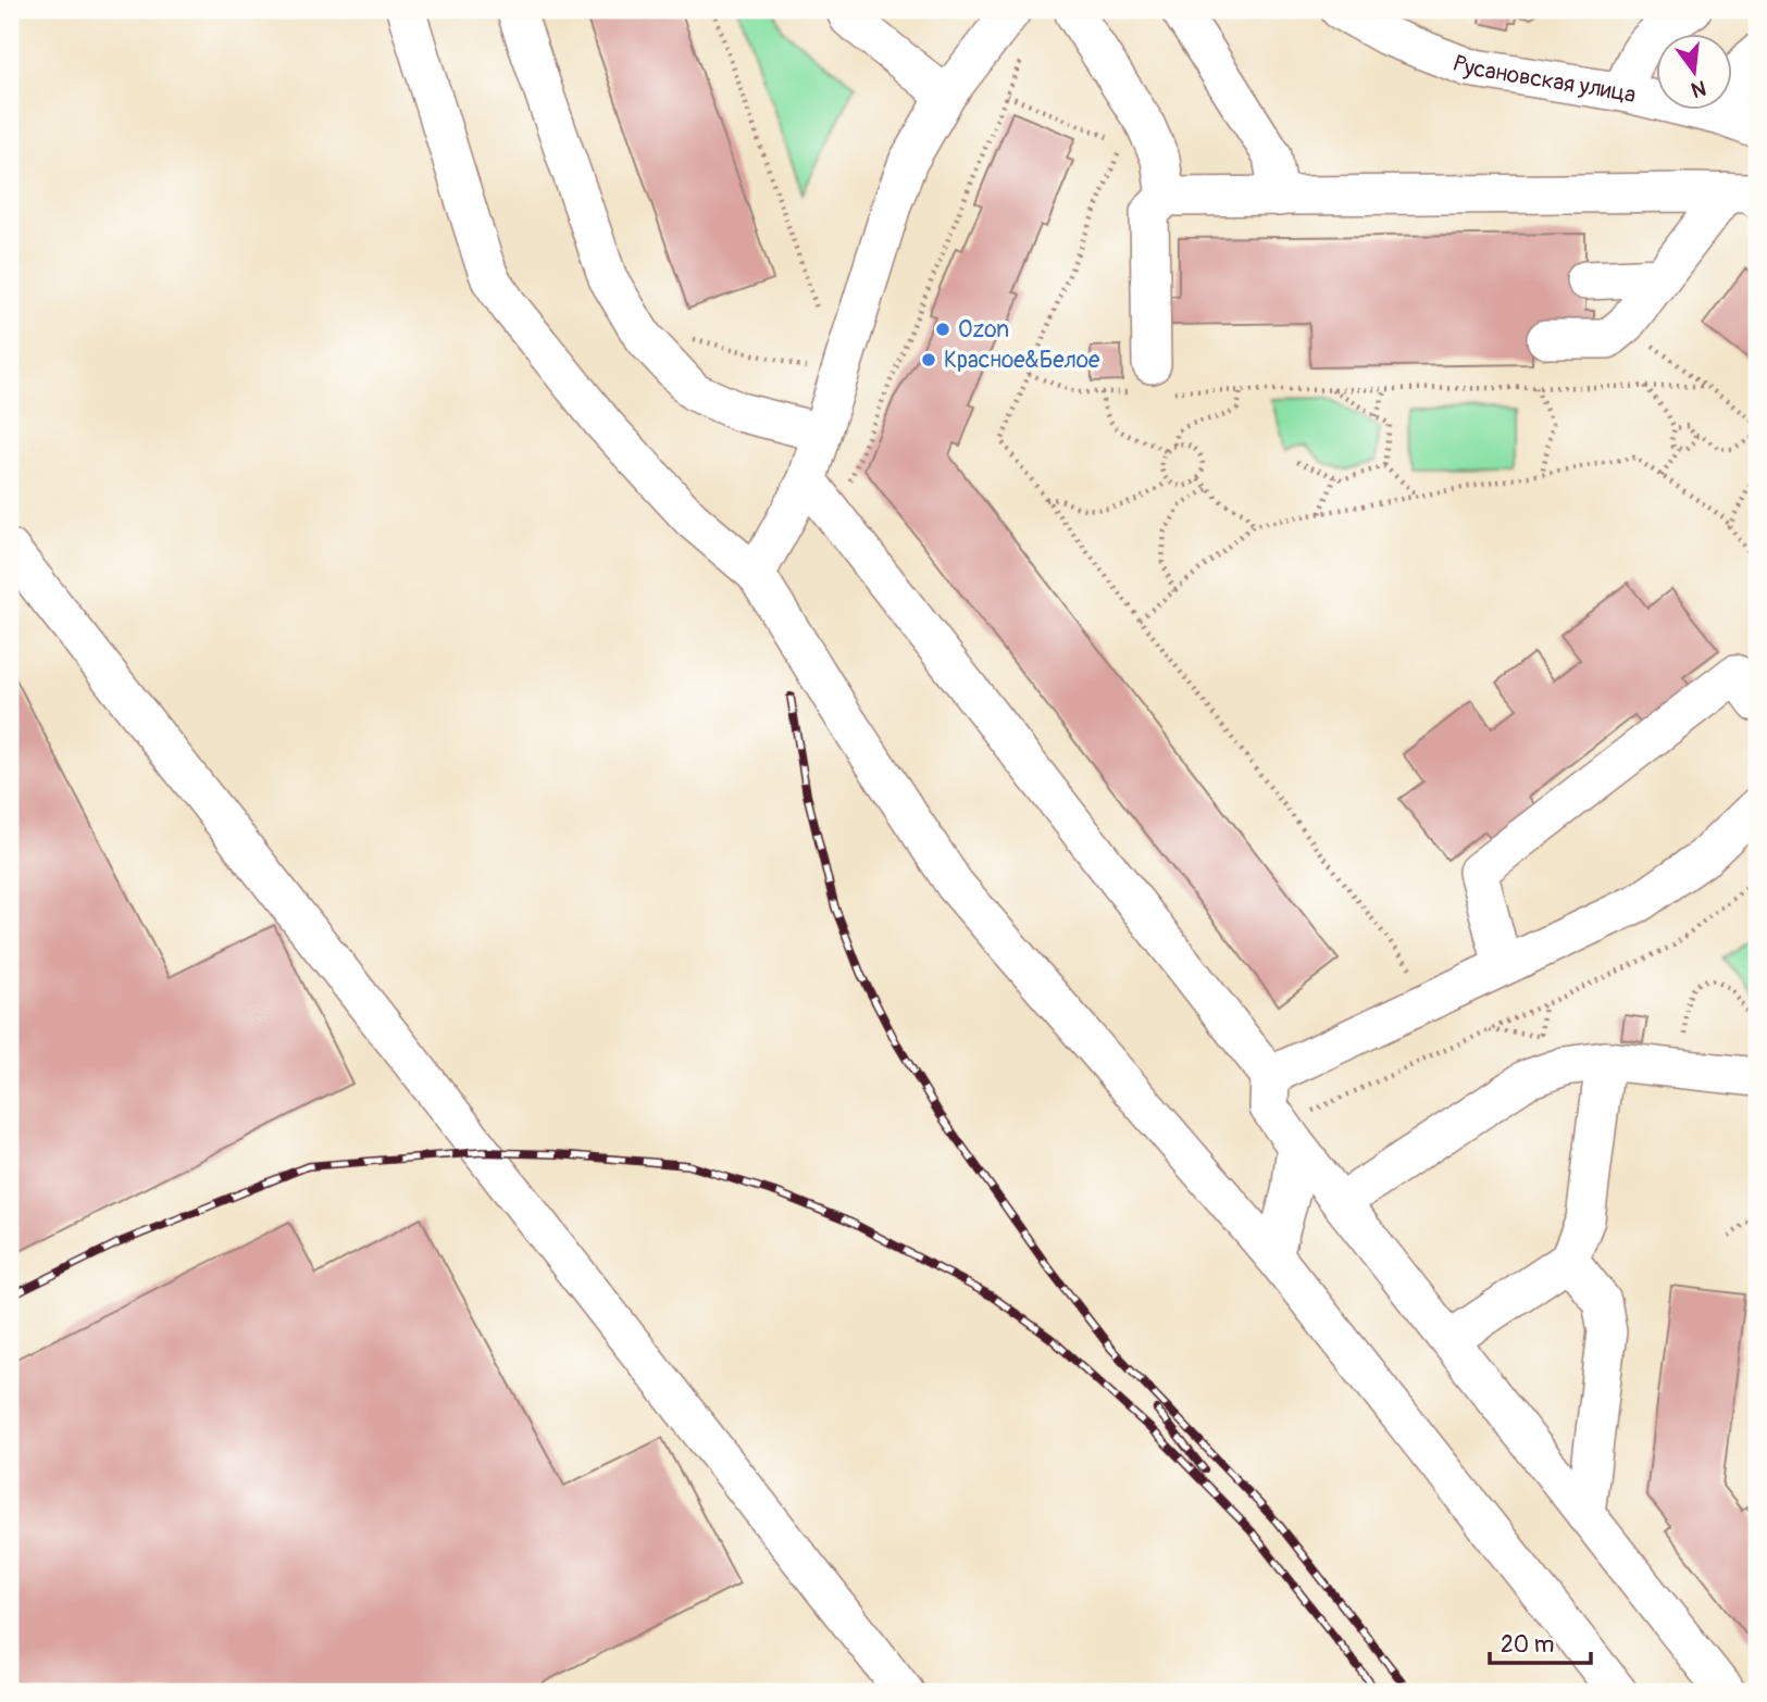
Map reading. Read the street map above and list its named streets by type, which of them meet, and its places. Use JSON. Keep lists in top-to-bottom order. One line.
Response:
{"streets":{"street":["Русановская улица"]},"places":["Ozon","Красное&Белое"],"scale_bar":"20 m","north":"bottom"}
